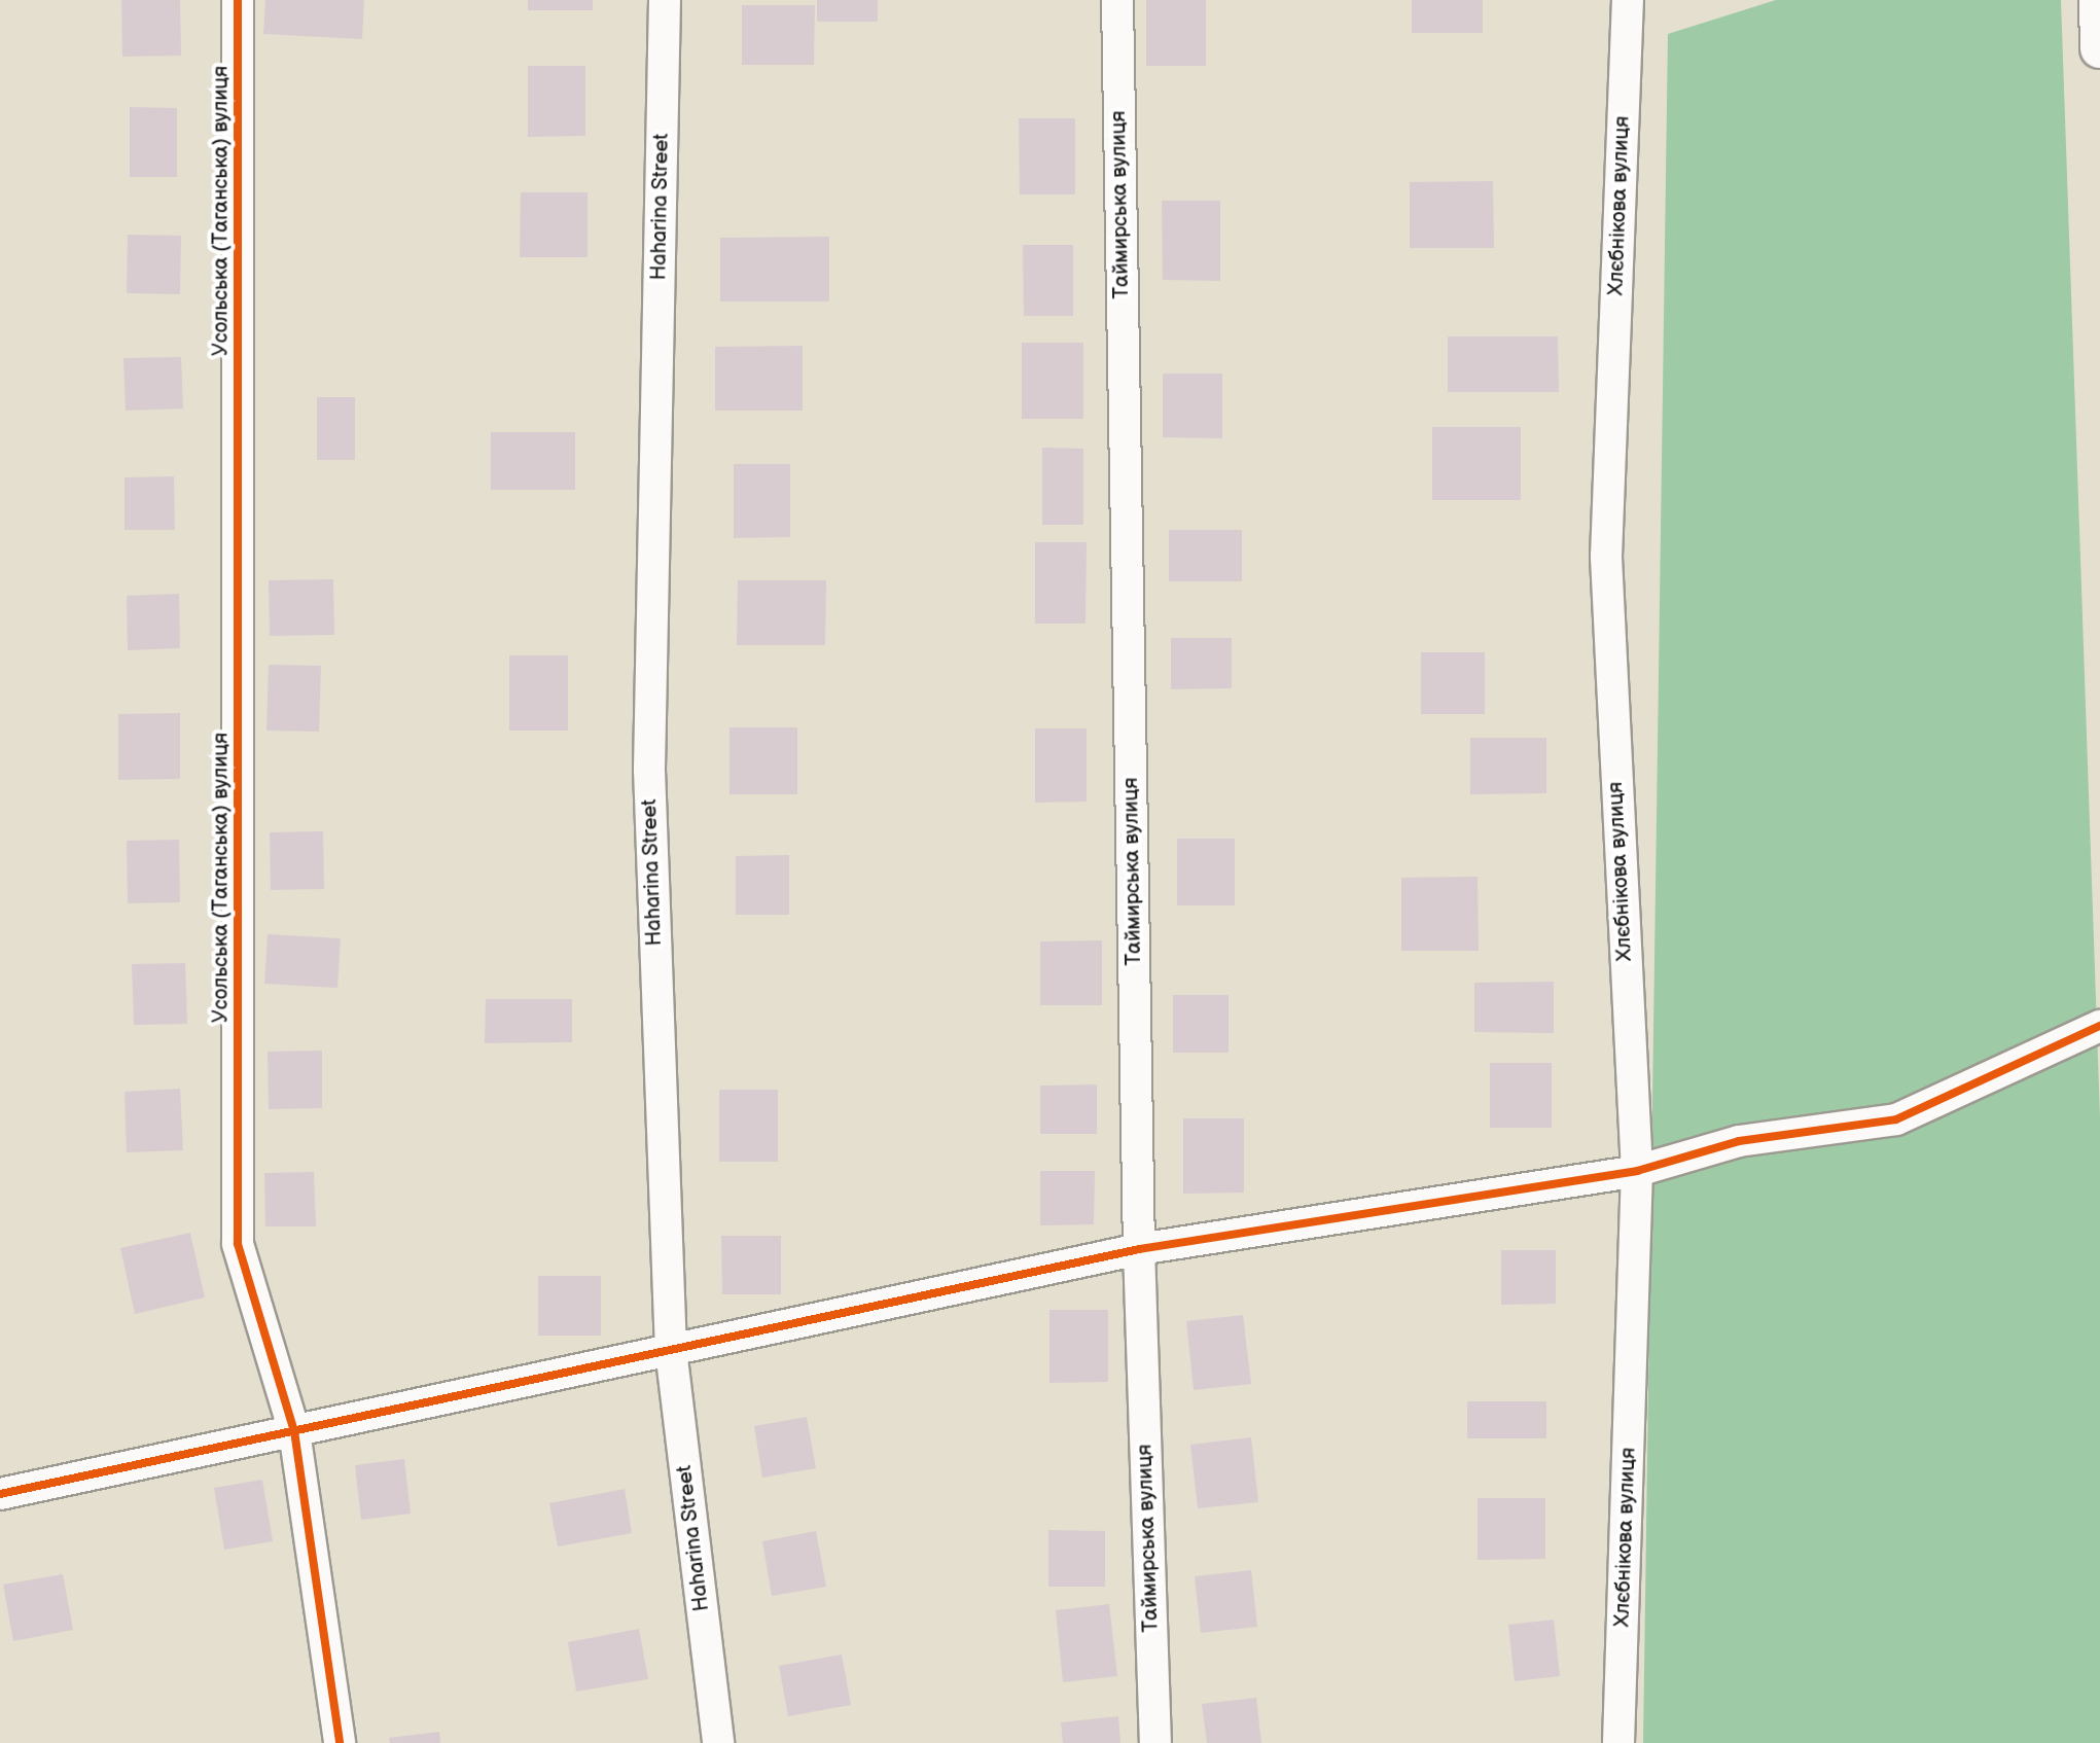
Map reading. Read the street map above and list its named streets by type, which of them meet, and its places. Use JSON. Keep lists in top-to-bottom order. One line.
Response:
{"streets":{"street":["Таймирська вулиця","Хлєбнікова вулиця","Haharina Street","Усольська (Таганська) вулиця"]}}
